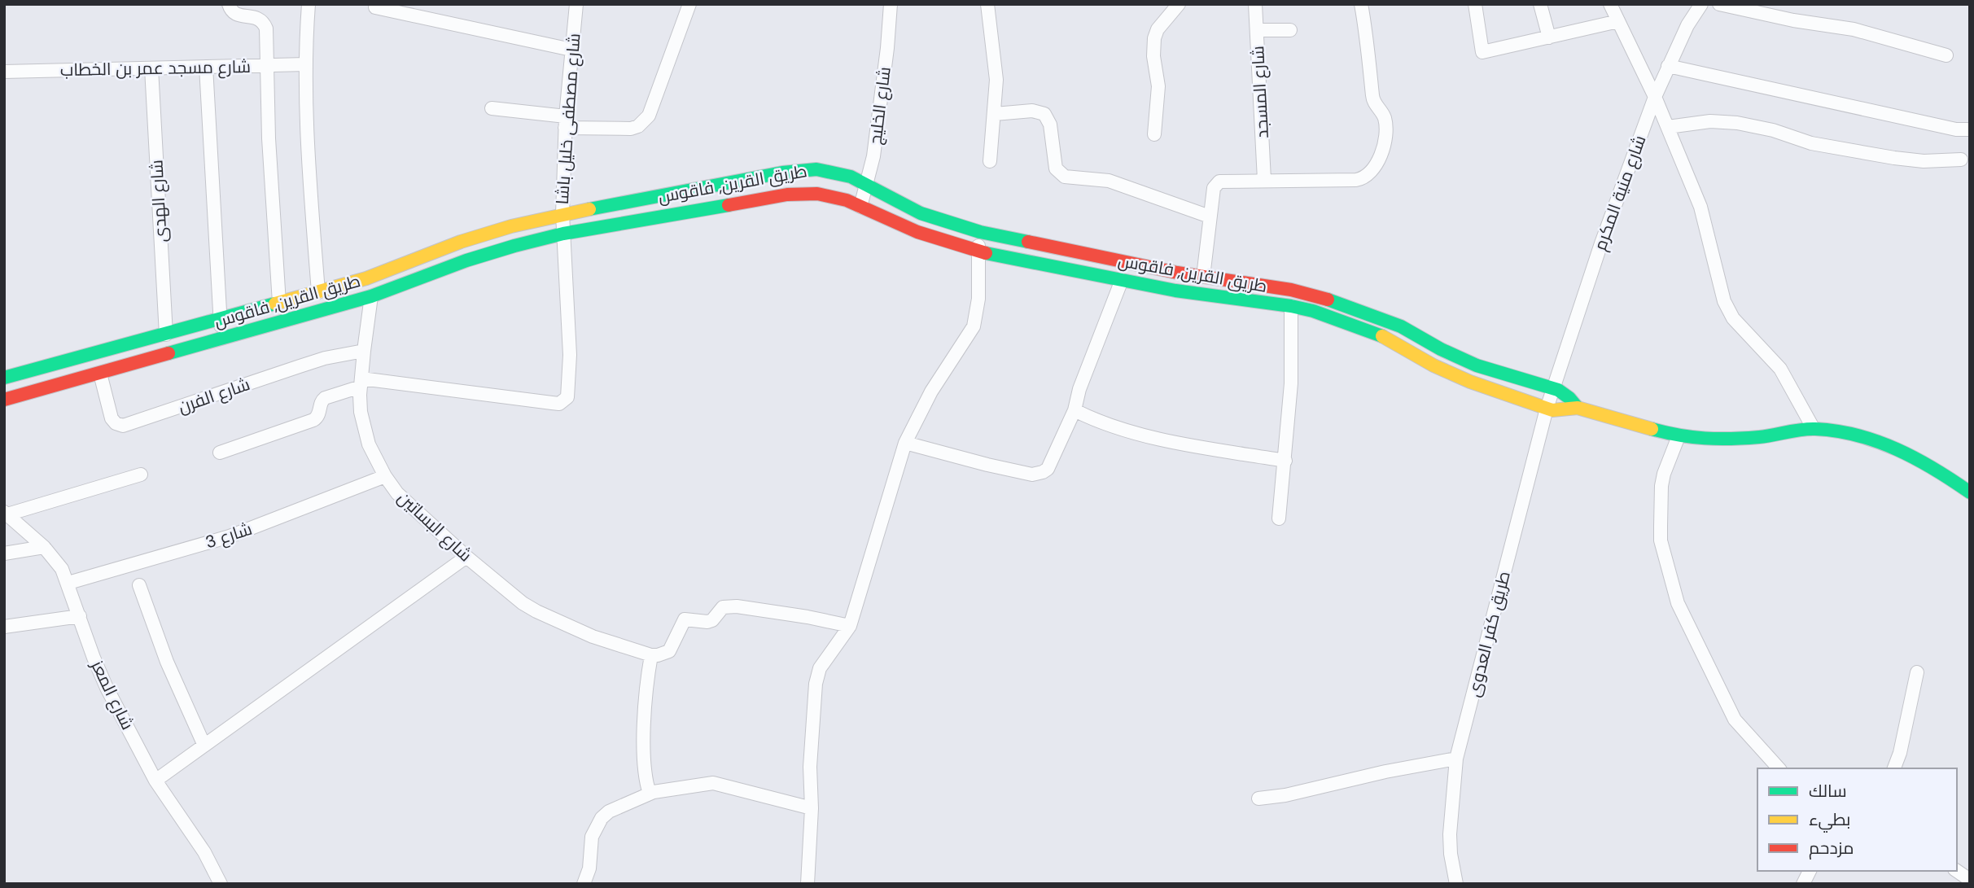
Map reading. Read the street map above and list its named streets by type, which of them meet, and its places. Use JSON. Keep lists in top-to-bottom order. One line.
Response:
{"streets":{"main road":["طريق القرين, فاقوس"],"street":["شارع مسجد عمر بن الخطاب","شارع المسجد","شارع الخليج","شارع مصطفى خليل باشا","شارع منية المكرم","شارع الهدى","شارع الفرن","شارع البساتين","شارع 3","طريق كفر العدوى","شارع المعز"]},"crossings":[["شارع مسجد عمر بن الخطاب","شارع الهدى"],["شارع الخليج","طريق القرين, فاقوس"],["شارع مصطفى خليل باشا","طريق القرين, فاقوس"],["شارع مصطفى خليل باشا","شارع البساتين"],["طريق القرين, فاقوس","شارع منية المكرم"],["طريق القرين, فاقوس","شارع الهدى"],["طريق القرين, فاقوس","شارع الفرن"],["طريق القرين, فاقوس","شارع البساتين"],["طريق القرين, فاقوس","طريق كفر العدوى"],["شارع منية المكرم","طريق كفر العدوى"],["شارع الفرن","شارع البساتين"],["شارع البساتين","شارع 3"],["شارع 3","شارع المعز"]],"legend":["سالك","بطيء","مزدحم"]}
